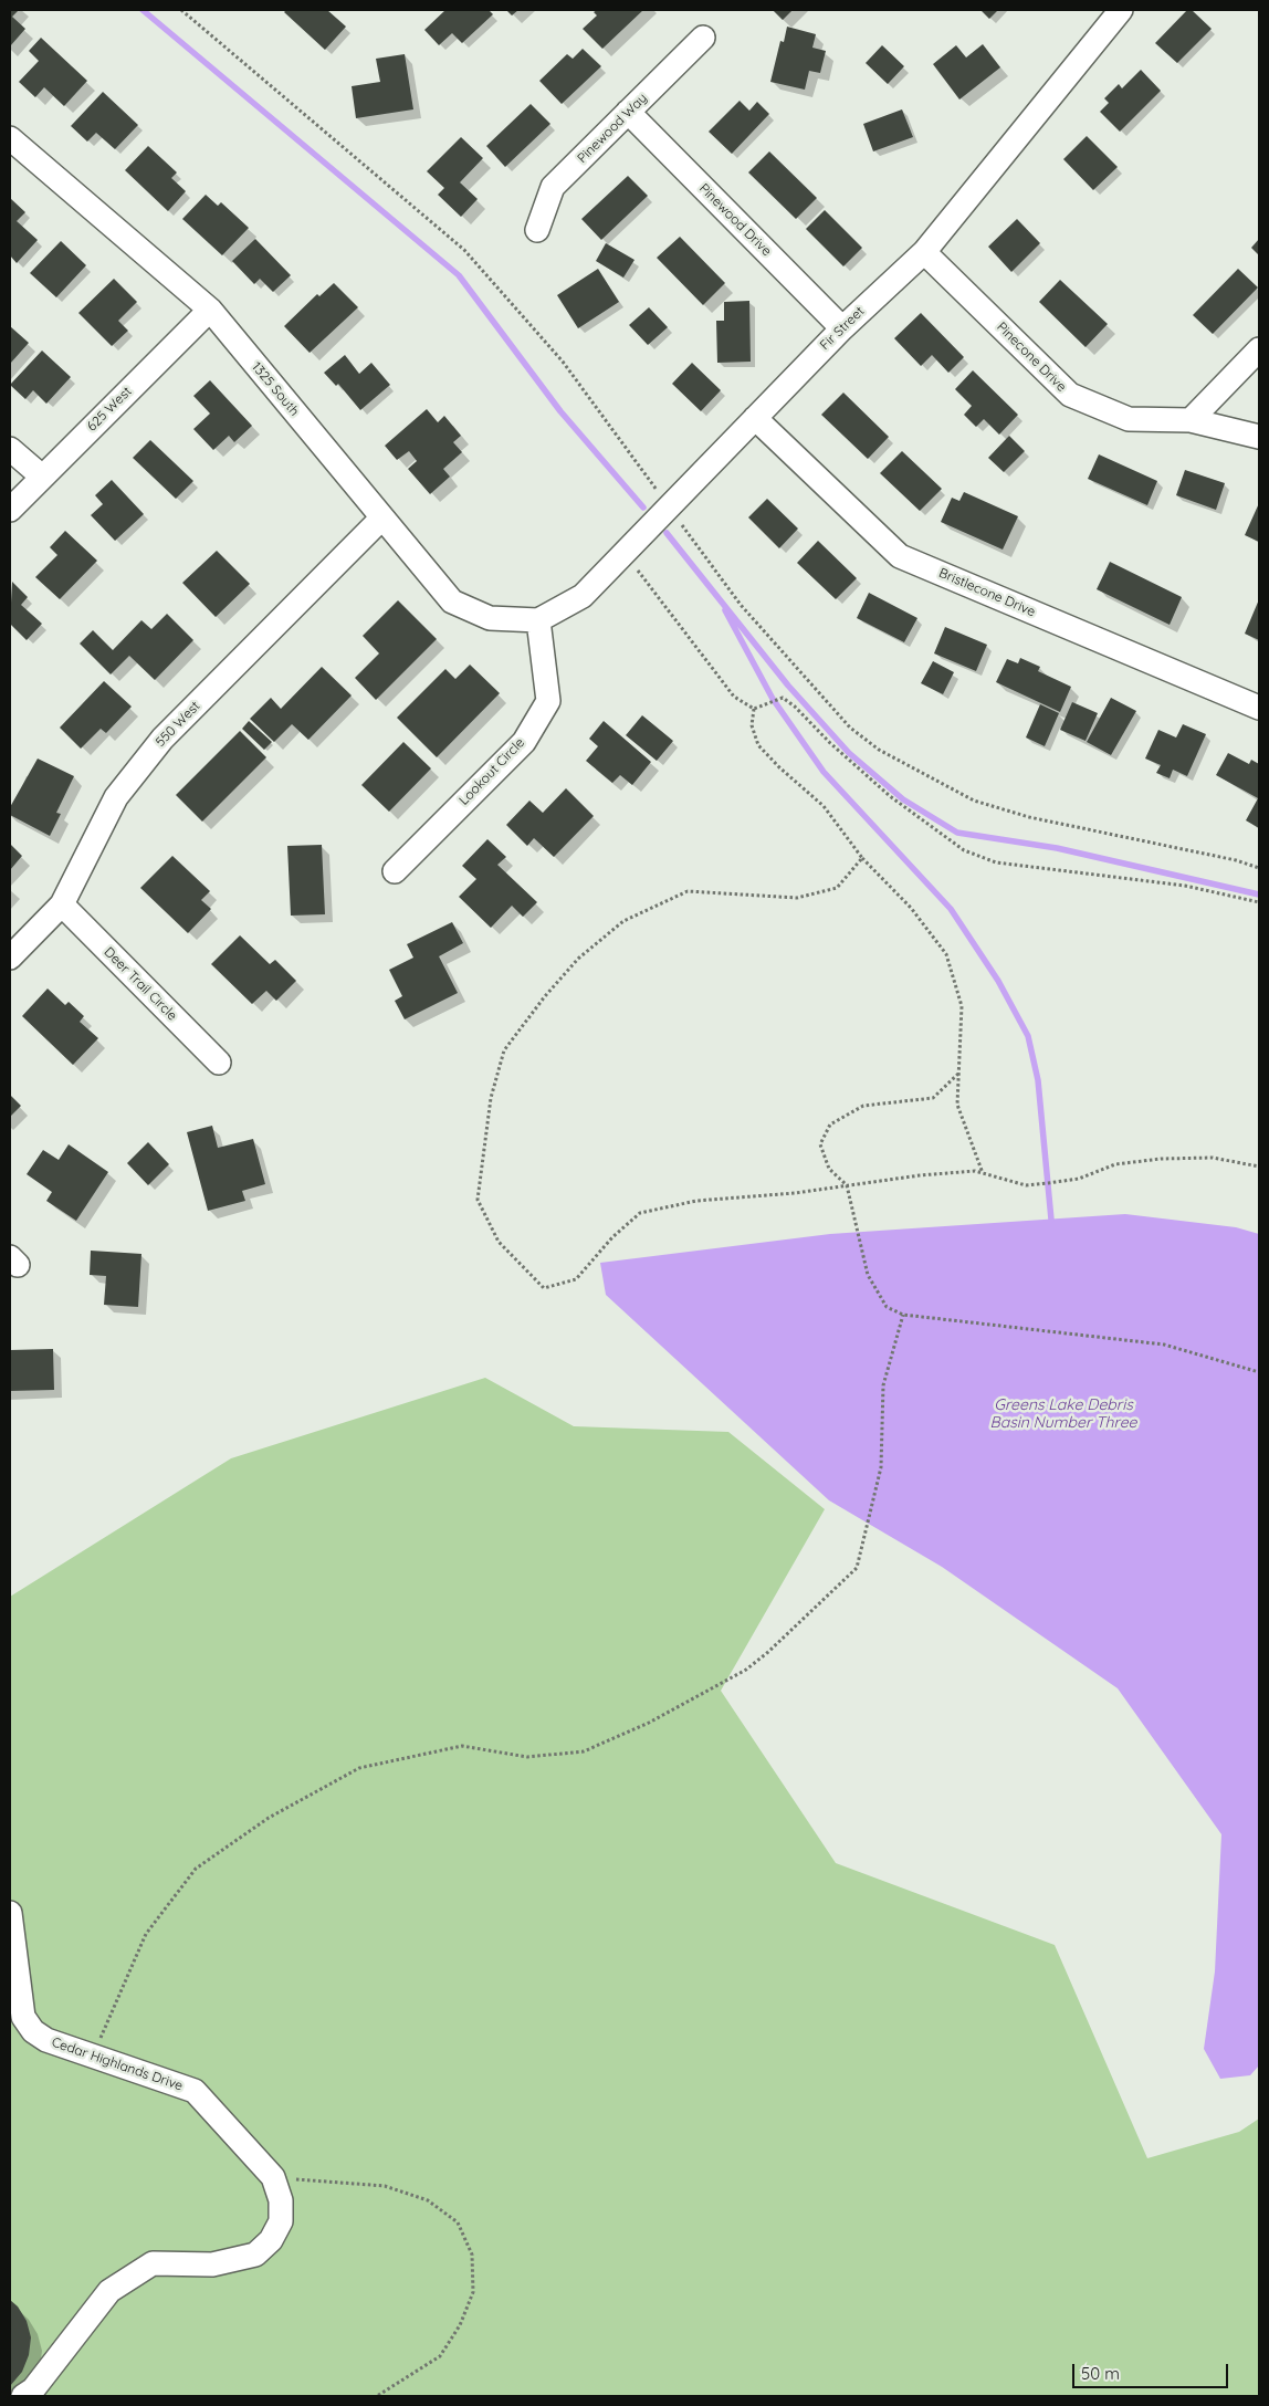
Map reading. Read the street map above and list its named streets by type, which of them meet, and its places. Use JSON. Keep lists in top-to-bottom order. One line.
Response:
{"streets":{"street":["Pinewood Way","Pinewood Drive","Fir Street","Pinecone Drive","1325 South","625 West","Bristlecone Drive","550 West","Lookout Circle","Deer Trail Circle","Cedar Highlands Drive"]},"crossings":[["Pinewood Way","Pinewood Drive"],["Pinewood Drive","Fir Street"],["Fir Street","Pinecone Drive"],["Fir Street","1325 South"],["Fir Street","Bristlecone Drive"],["Fir Street","Lookout Circle"],["1325 South","625 West"],["1325 South","550 West"],["1325 South","Lookout Circle"],["550 West","Deer Trail Circle"]],"water":["Greens Lake Debris Basin Number Three"],"scale_bar":"50 m"}
